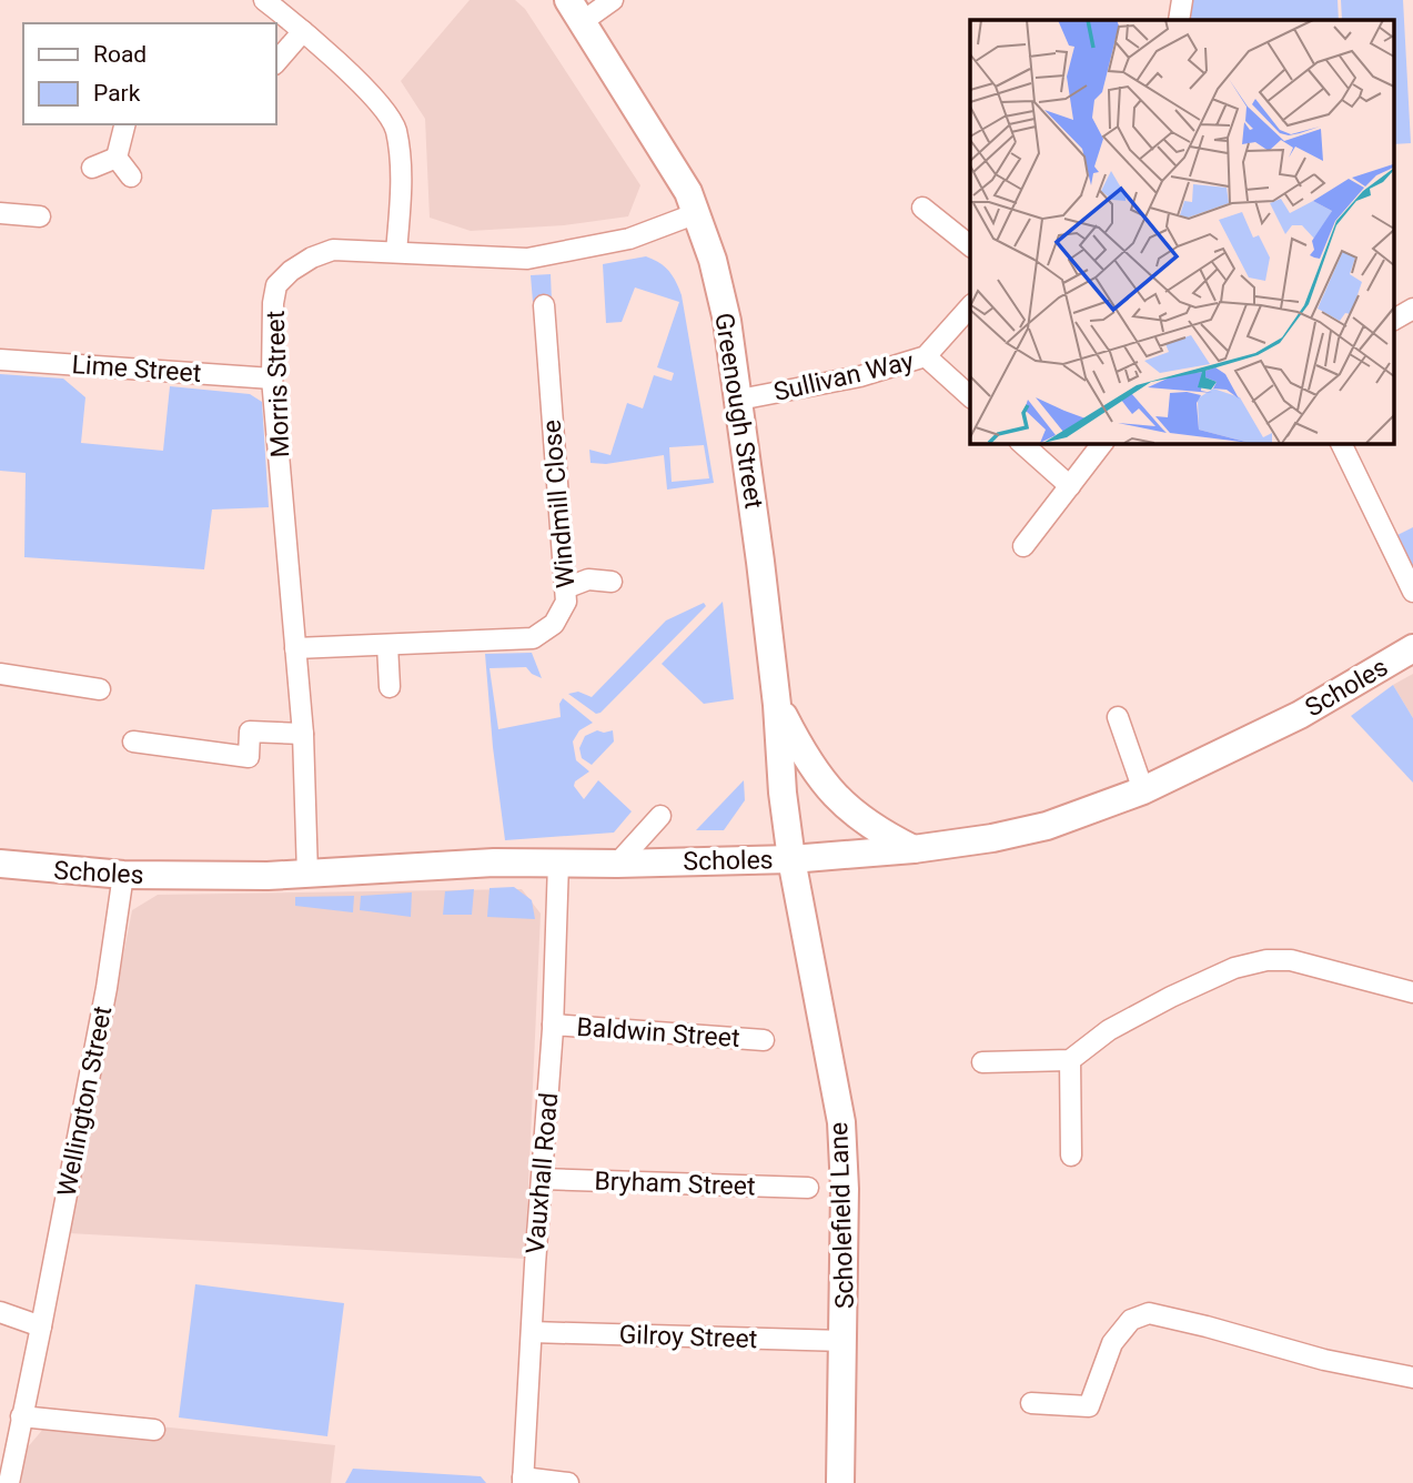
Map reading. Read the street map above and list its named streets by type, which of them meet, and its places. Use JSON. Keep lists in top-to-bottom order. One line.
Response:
{"streets":{"street":["Lime Street","Sullivan Way","Morris Street","Greenough Street","Windmill Close","Scholes","Baldwin Street","Wellington Street","Vauxhall Road","Bryham Street","Scholefield Lane","Gilroy Street"]},"crossings":[["Lime Street","Morris Street"],["Sullivan Way","Greenough Street"],["Morris Street","Greenough Street"],["Morris Street","Windmill Close"],["Morris Street","Scholes"],["Greenough Street","Scholes"],["Greenough Street","Scholefield Lane"],["Scholes","Wellington Street"],["Scholes","Vauxhall Road"],["Scholes","Scholefield Lane"],["Baldwin Street","Vauxhall Road"],["Vauxhall Road","Bryham Street"],["Vauxhall Road","Gilroy Street"],["Scholefield Lane","Gilroy Street"]],"legend":["Road","Park"]}
